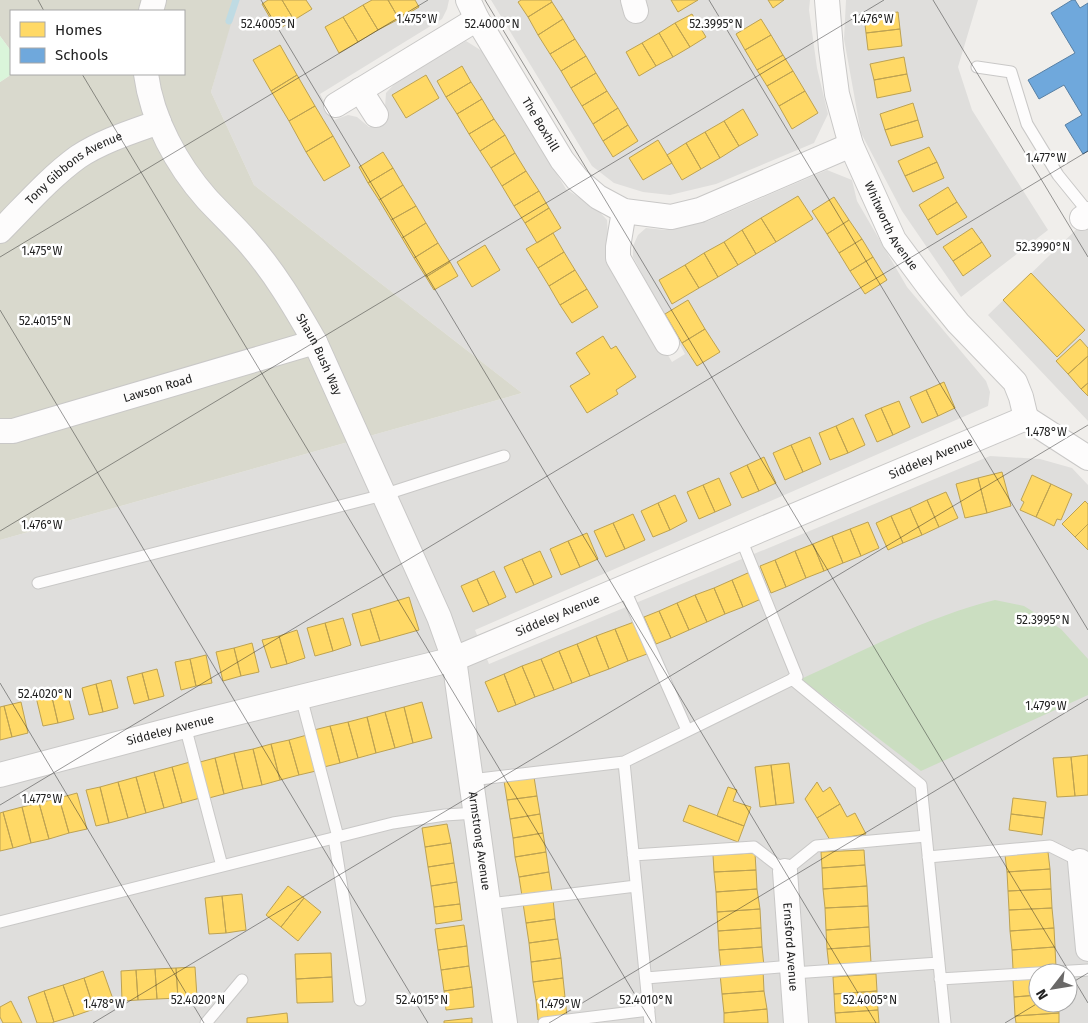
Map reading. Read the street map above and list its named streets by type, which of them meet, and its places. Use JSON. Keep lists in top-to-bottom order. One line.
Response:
{"streets":{"street":["The Boxhill","Tony Gibbons Avenue","Whitworth Avenue","Shaun Bush Way","Lawson Road","Siddeley Avenue","Armstrong Avenue","Ernsford Avenue"]},"crossings":[["The Boxhill","Whitworth Avenue"],["Tony Gibbons Avenue","Shaun Bush Way"],["Whitworth Avenue","Siddeley Avenue"],["Shaun Bush Way","Lawson Road"],["Shaun Bush Way","Siddeley Avenue"],["Shaun Bush Way","Armstrong Avenue"],["Siddeley Avenue","Armstrong Avenue"]],"legend":["Homes","Schools"],"north":"bottom left","coordinates":["1.475°W","1.476°W","52.4005°N","52.4000°N","52.3995°N","1.477°W","52.3990°N","52.4015°N","1.478°W","52.4020°N","1.479°W","52.4010°N"]}
